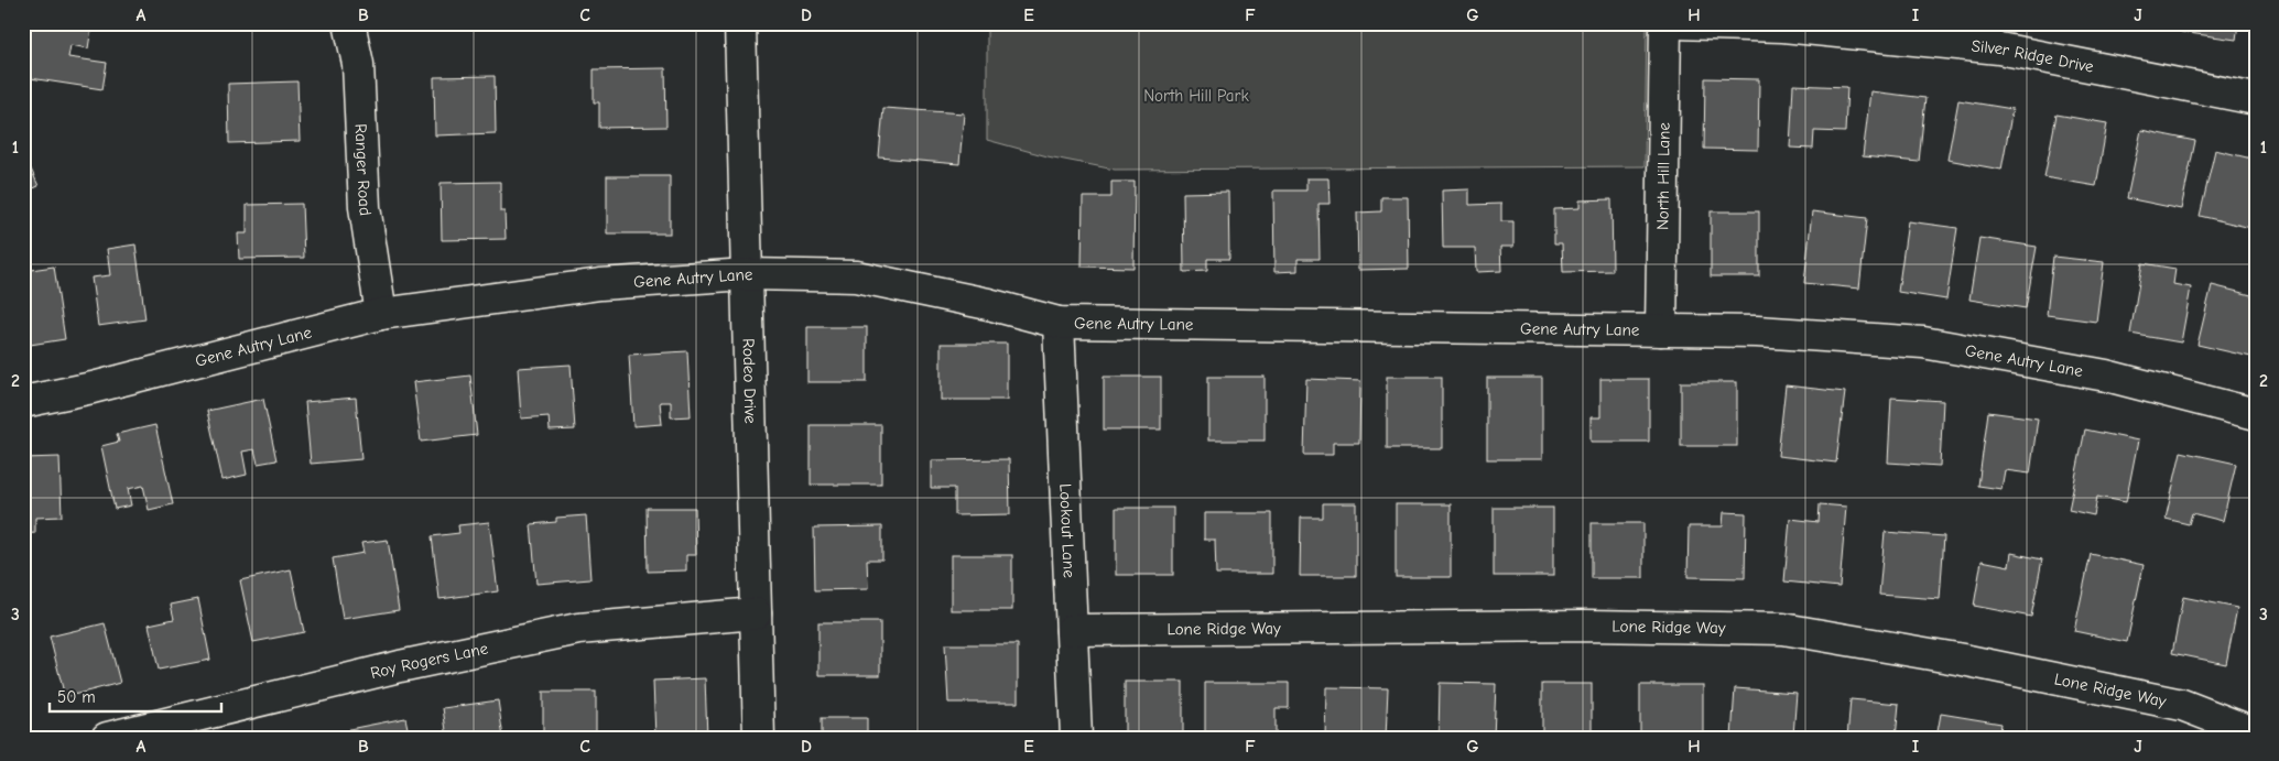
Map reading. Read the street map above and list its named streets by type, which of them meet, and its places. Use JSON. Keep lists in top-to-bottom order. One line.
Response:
{"streets":{"street":["Silver Ridge Drive","Ranger Road","North Hill Lane","Gene Autry Lane","Rodeo Drive","Lookout Lane","Lone Ridge Way","Roy Rogers Lane"]},"crossings":[["Ranger Road","Gene Autry Lane"],["North Hill Lane","Gene Autry Lane"],["Gene Autry Lane","Rodeo Drive"],["Gene Autry Lane","Lookout Lane"],["Rodeo Drive","Roy Rogers Lane"],["Lookout Lane","Lone Ridge Way"]],"parks":["North Hill Park"],"scale_bar":"50 m","grid":{"columns":["A","B","C","D","E","F","G","H","I","J"],"rows":["1","2","3"]}}
